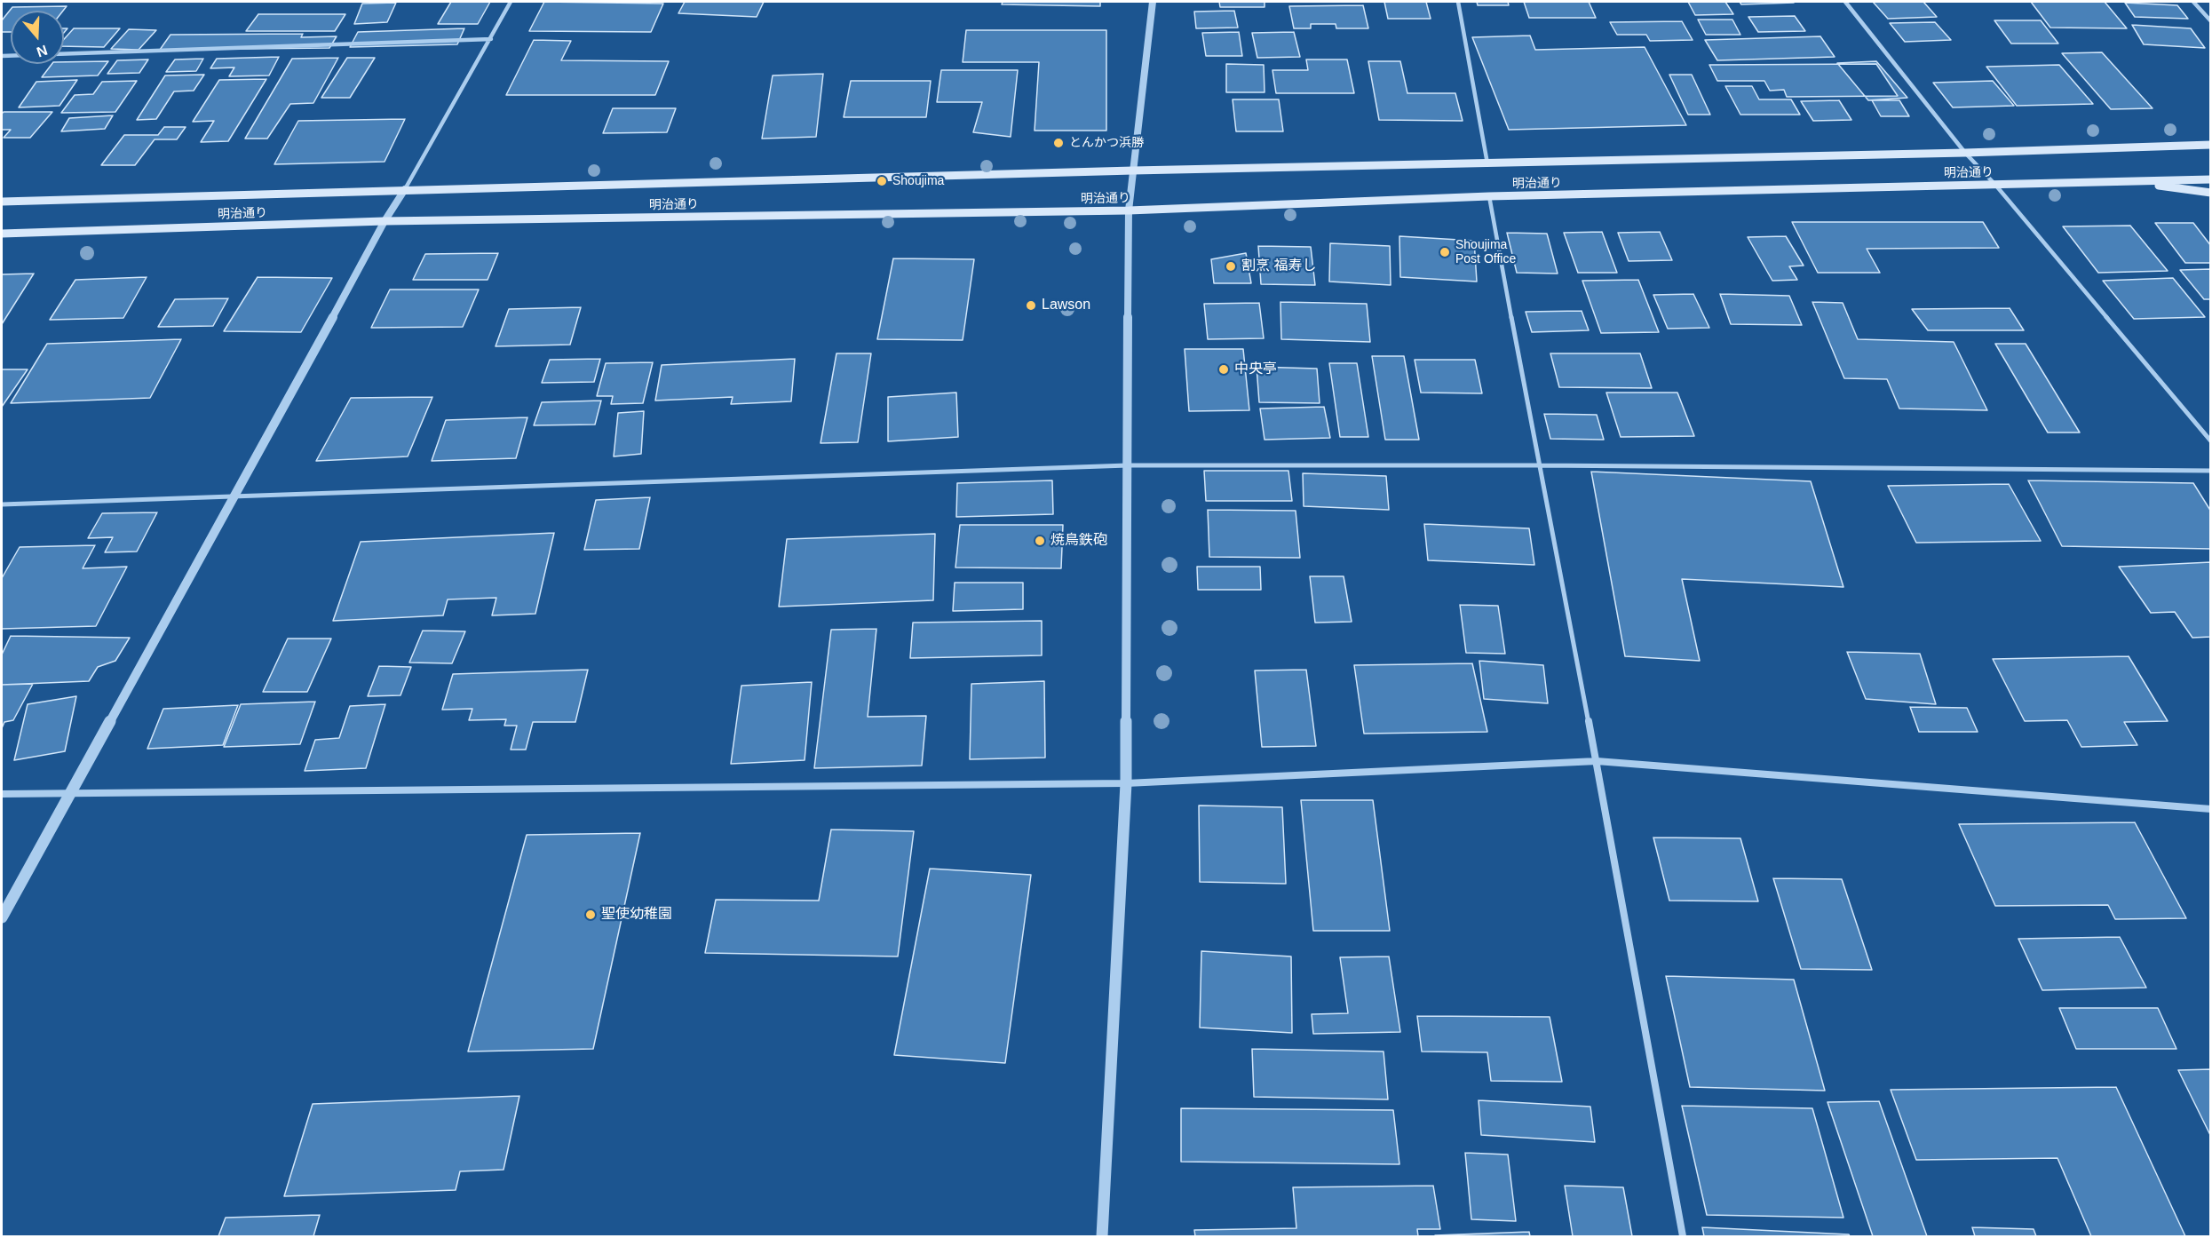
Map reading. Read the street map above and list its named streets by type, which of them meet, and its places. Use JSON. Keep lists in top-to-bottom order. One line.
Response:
{"streets":{"main road":["明治通り"]},"places":["とんかつ浜勝","Shoujima","Shoujima Post Office","割烹 福寿し","Lawson","中央亭","焼鳥鉄砲","聖使幼稚園"],"north":"bottom"}
